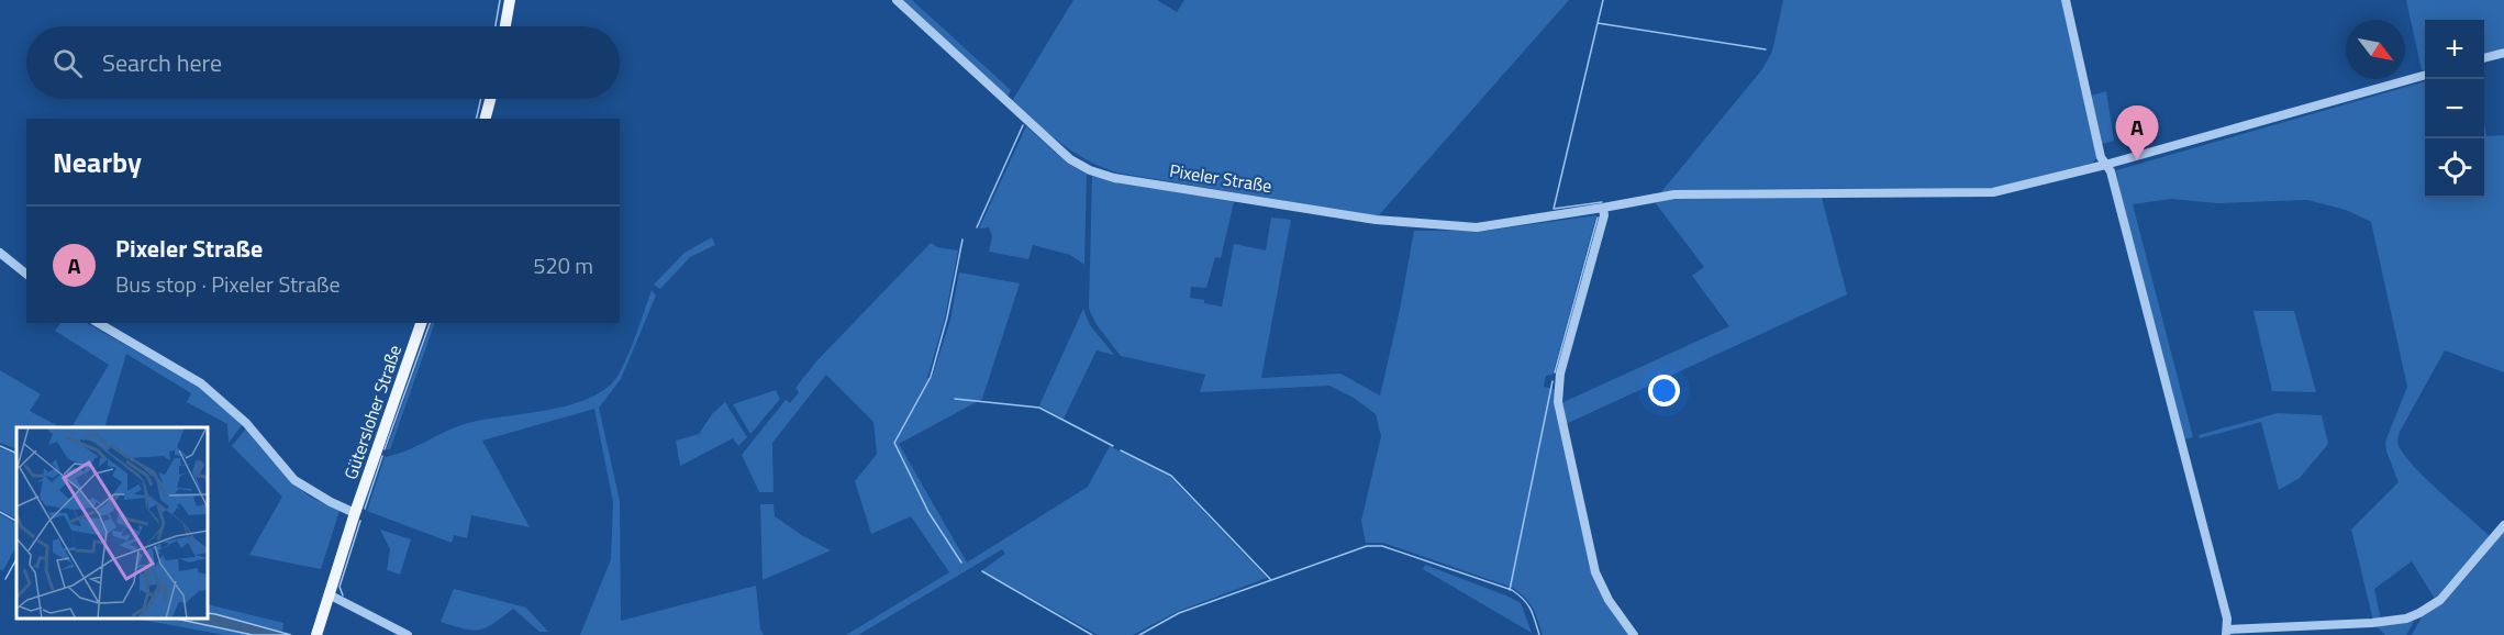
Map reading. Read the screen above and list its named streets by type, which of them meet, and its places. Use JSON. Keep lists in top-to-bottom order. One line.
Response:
{"streets":{"main road":["Gütersloher Straße"],"street":["Pixeler Straße"]},"north":"bottom right","page":{"map_buttons":["+","−"],"search":"Search here","pins":"A","heading":"Nearby","list":[{"mark":"A","name":"Pixeler Straße","note":"Bus stop · Pixeler Straße","value":"520 m"}]}}
